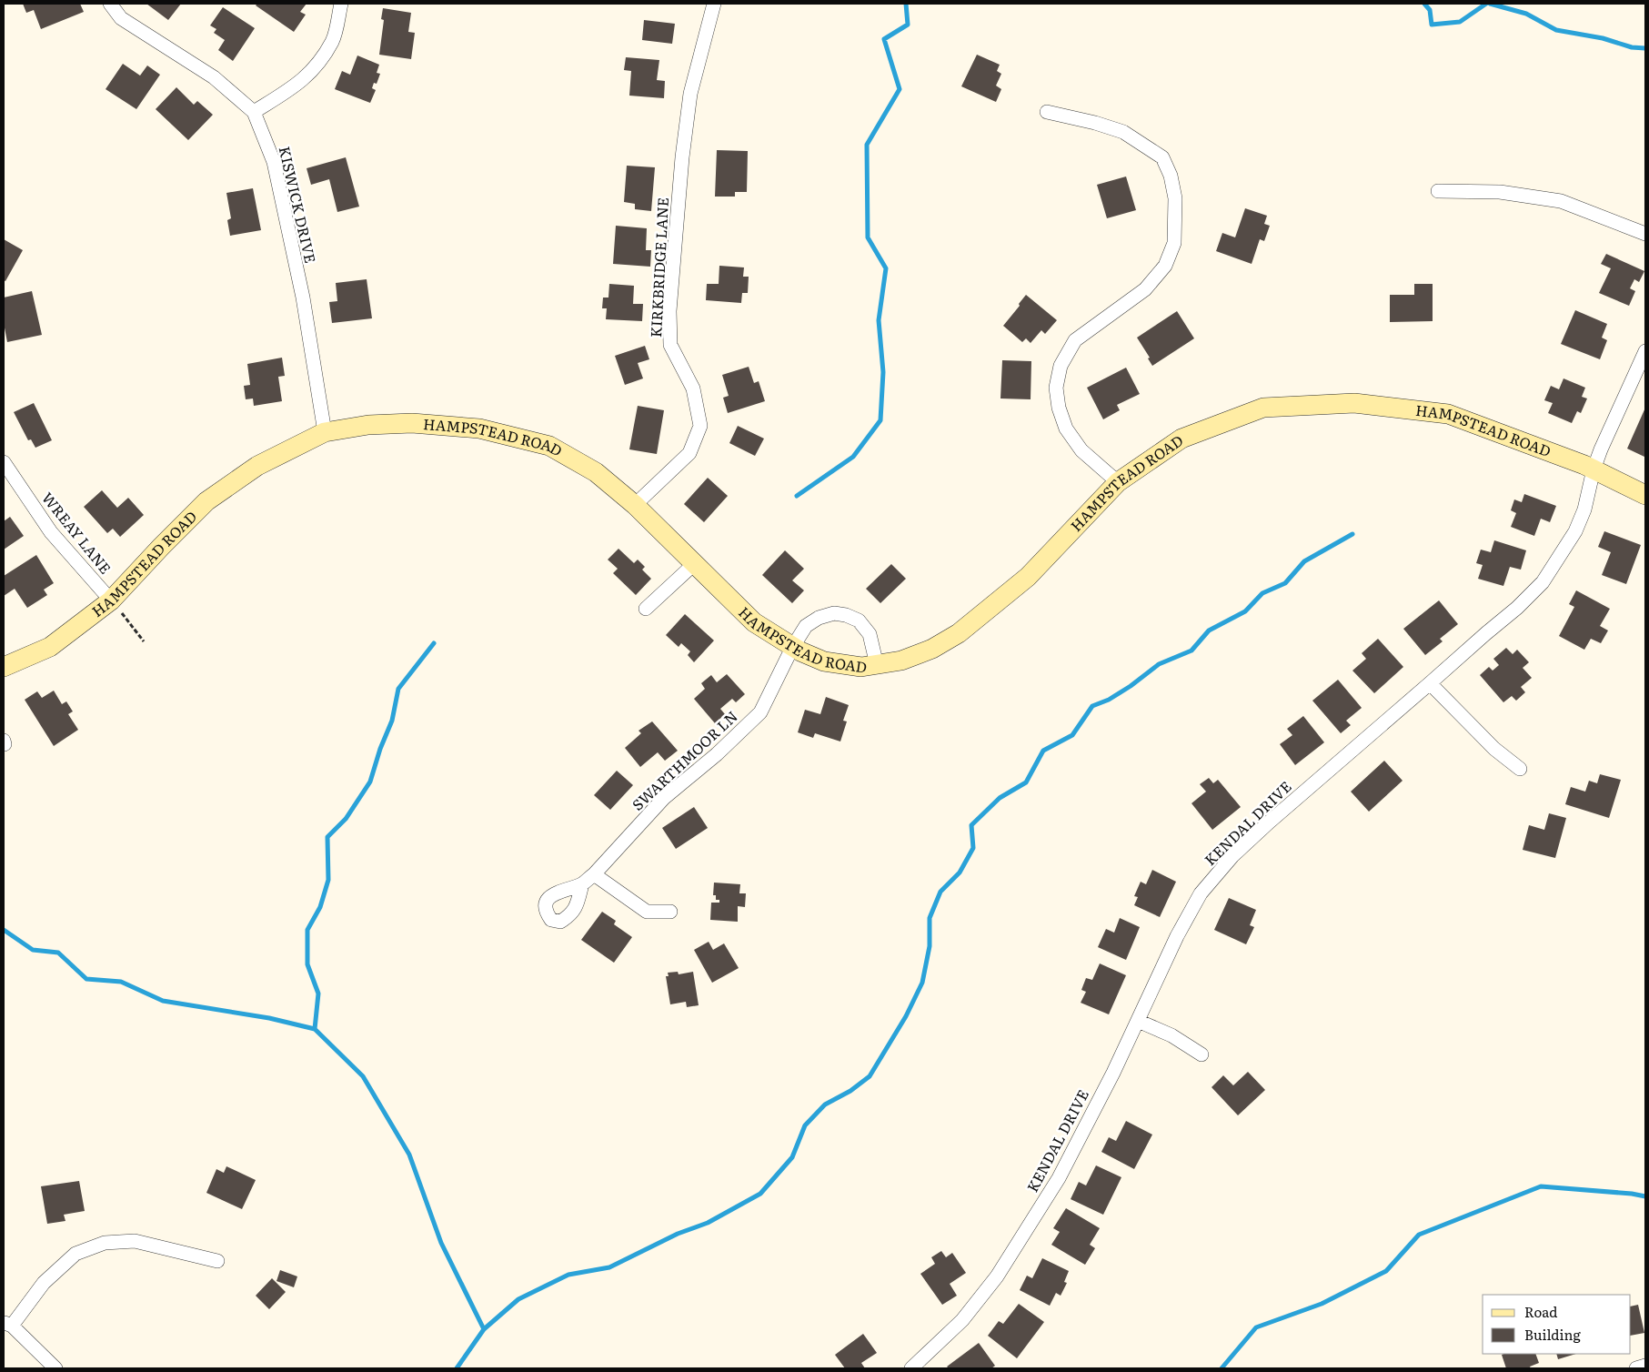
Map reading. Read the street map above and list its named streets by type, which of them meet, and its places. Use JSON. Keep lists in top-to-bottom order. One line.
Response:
{"streets":{"street":["KISWICK DRIVE","KIRKBRIDGE LANE","HAMPSTEAD ROAD","WREAY LANE","SWARTHMOOR LN","KENDAL DRIVE"]},"crossings":[["KISWICK DRIVE","HAMPSTEAD ROAD"],["KIRKBRIDGE LANE","HAMPSTEAD ROAD"],["HAMPSTEAD ROAD","WREAY LANE"],["HAMPSTEAD ROAD","SWARTHMOOR LN"],["HAMPSTEAD ROAD","KENDAL DRIVE"]],"legend":["Road","Building"]}
